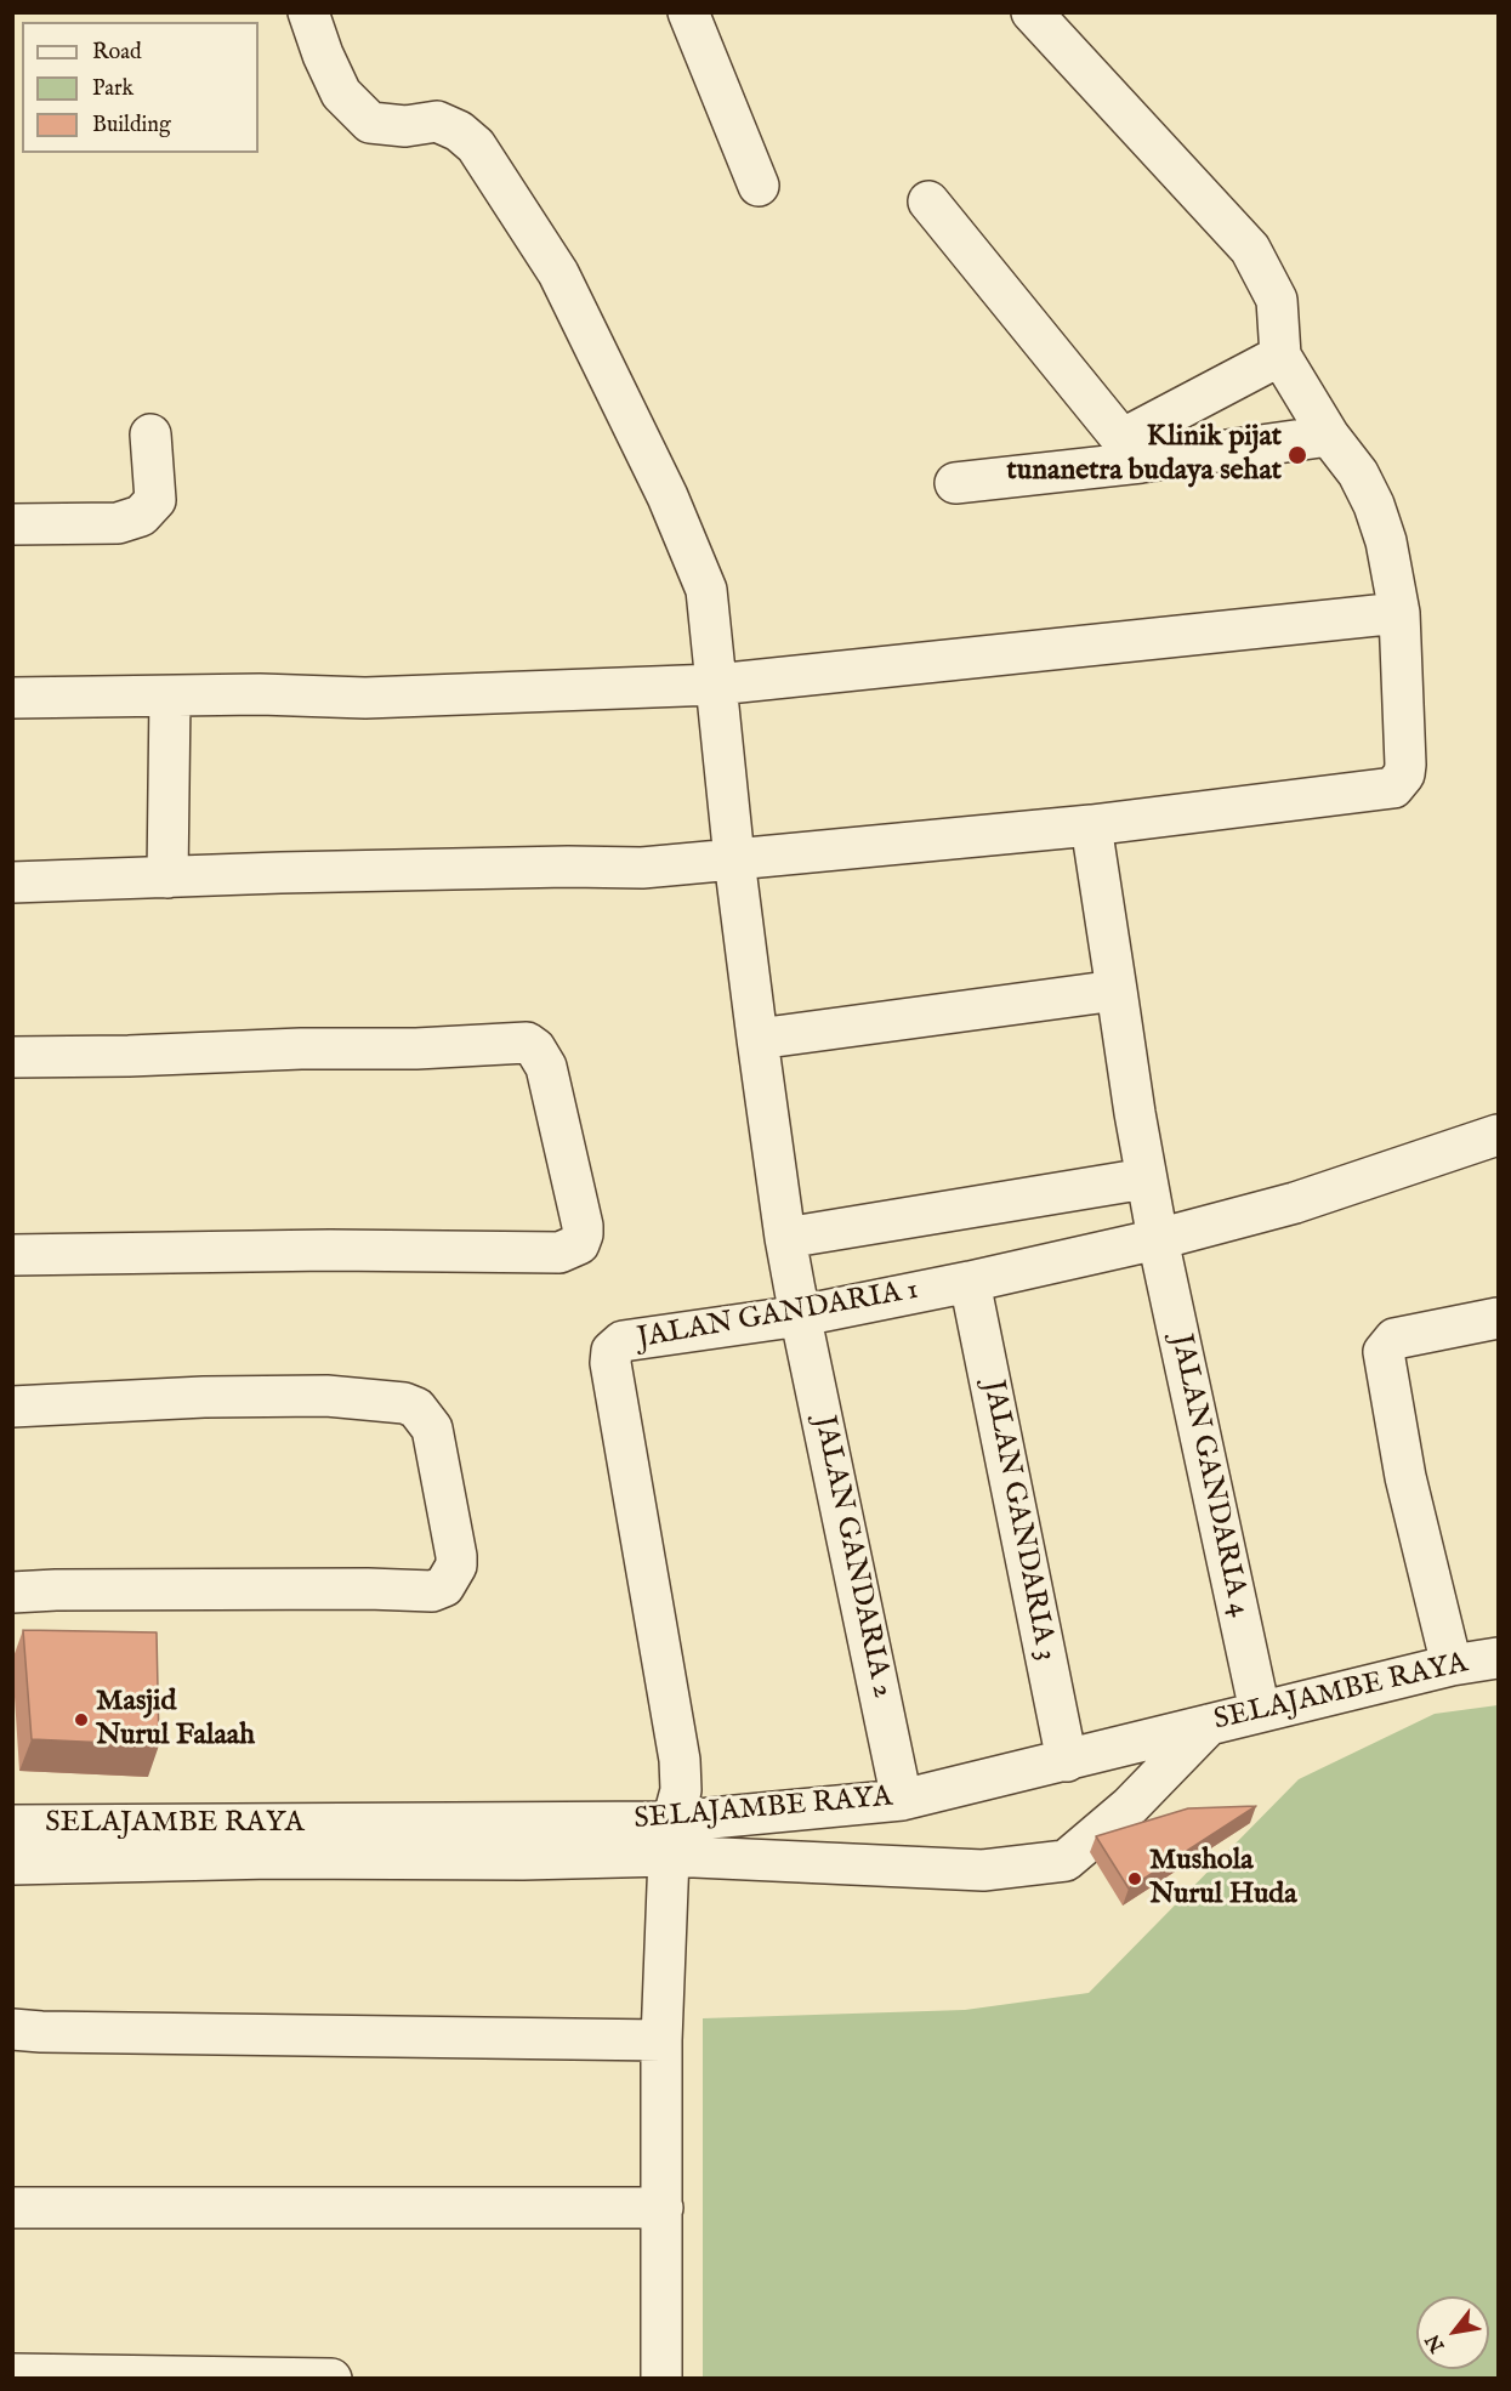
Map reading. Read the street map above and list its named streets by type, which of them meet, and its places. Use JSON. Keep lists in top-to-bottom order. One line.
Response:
{"streets":{"street":["JALAN GANDARIA 1","JALAN GANDARIA 4","JALAN GANDARIA 3","JALAN GANDARIA 2","SELAJAMBE RAYA"]},"crossings":[["JALAN GANDARIA 1","JALAN GANDARIA 4"],["JALAN GANDARIA 1","JALAN GANDARIA 3"],["JALAN GANDARIA 1","JALAN GANDARIA 2"],["JALAN GANDARIA 1","SELAJAMBE RAYA"],["JALAN GANDARIA 4","SELAJAMBE RAYA"],["JALAN GANDARIA 3","SELAJAMBE RAYA"],["JALAN GANDARIA 2","SELAJAMBE RAYA"]],"places":["Klinik pijat tunanetra budaya sehat","Masjid Nurul Falaah","Mushola Nurul Huda"],"legend":["Road","Park","Building"],"north":"bottom left"}
